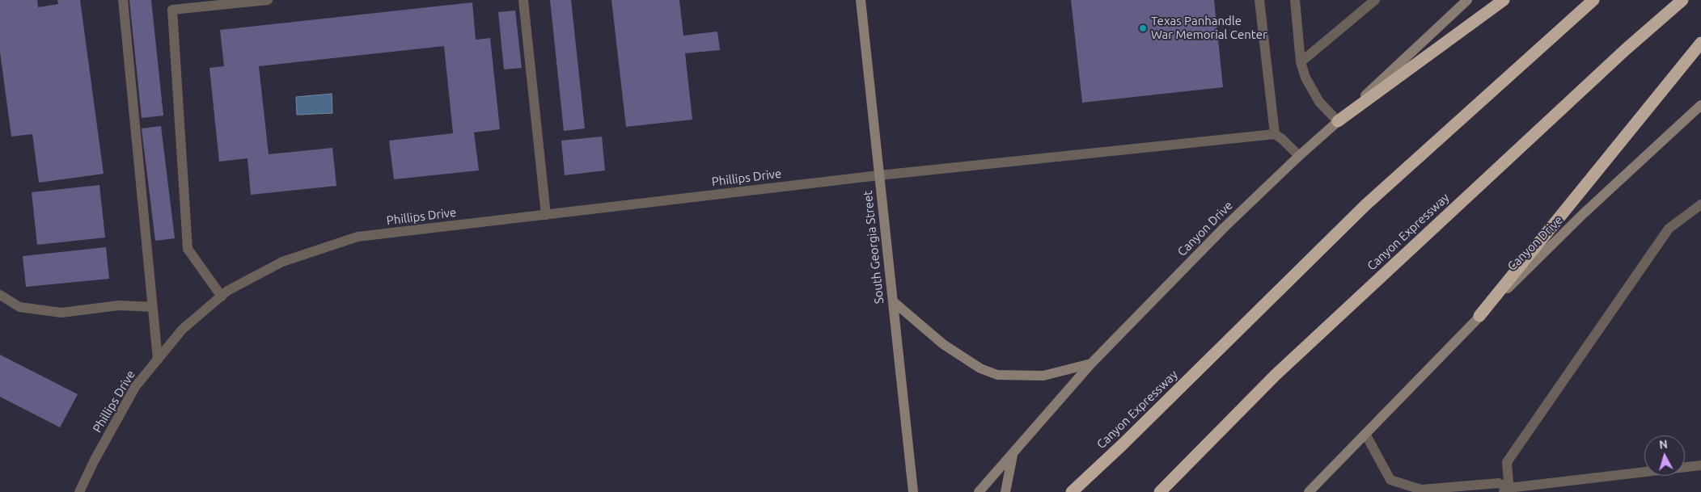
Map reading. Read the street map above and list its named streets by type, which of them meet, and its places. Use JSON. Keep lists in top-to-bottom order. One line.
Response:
{"streets":{"highway":["Canyon Expressway"],"main road":["Canyon Drive","South Georgia Street"],"street":["Phillips Drive"]},"crossings":[["Phillips Drive","South Georgia Street"]],"places":["Texas Panhandle War Memorial Center"],"north":"top"}
